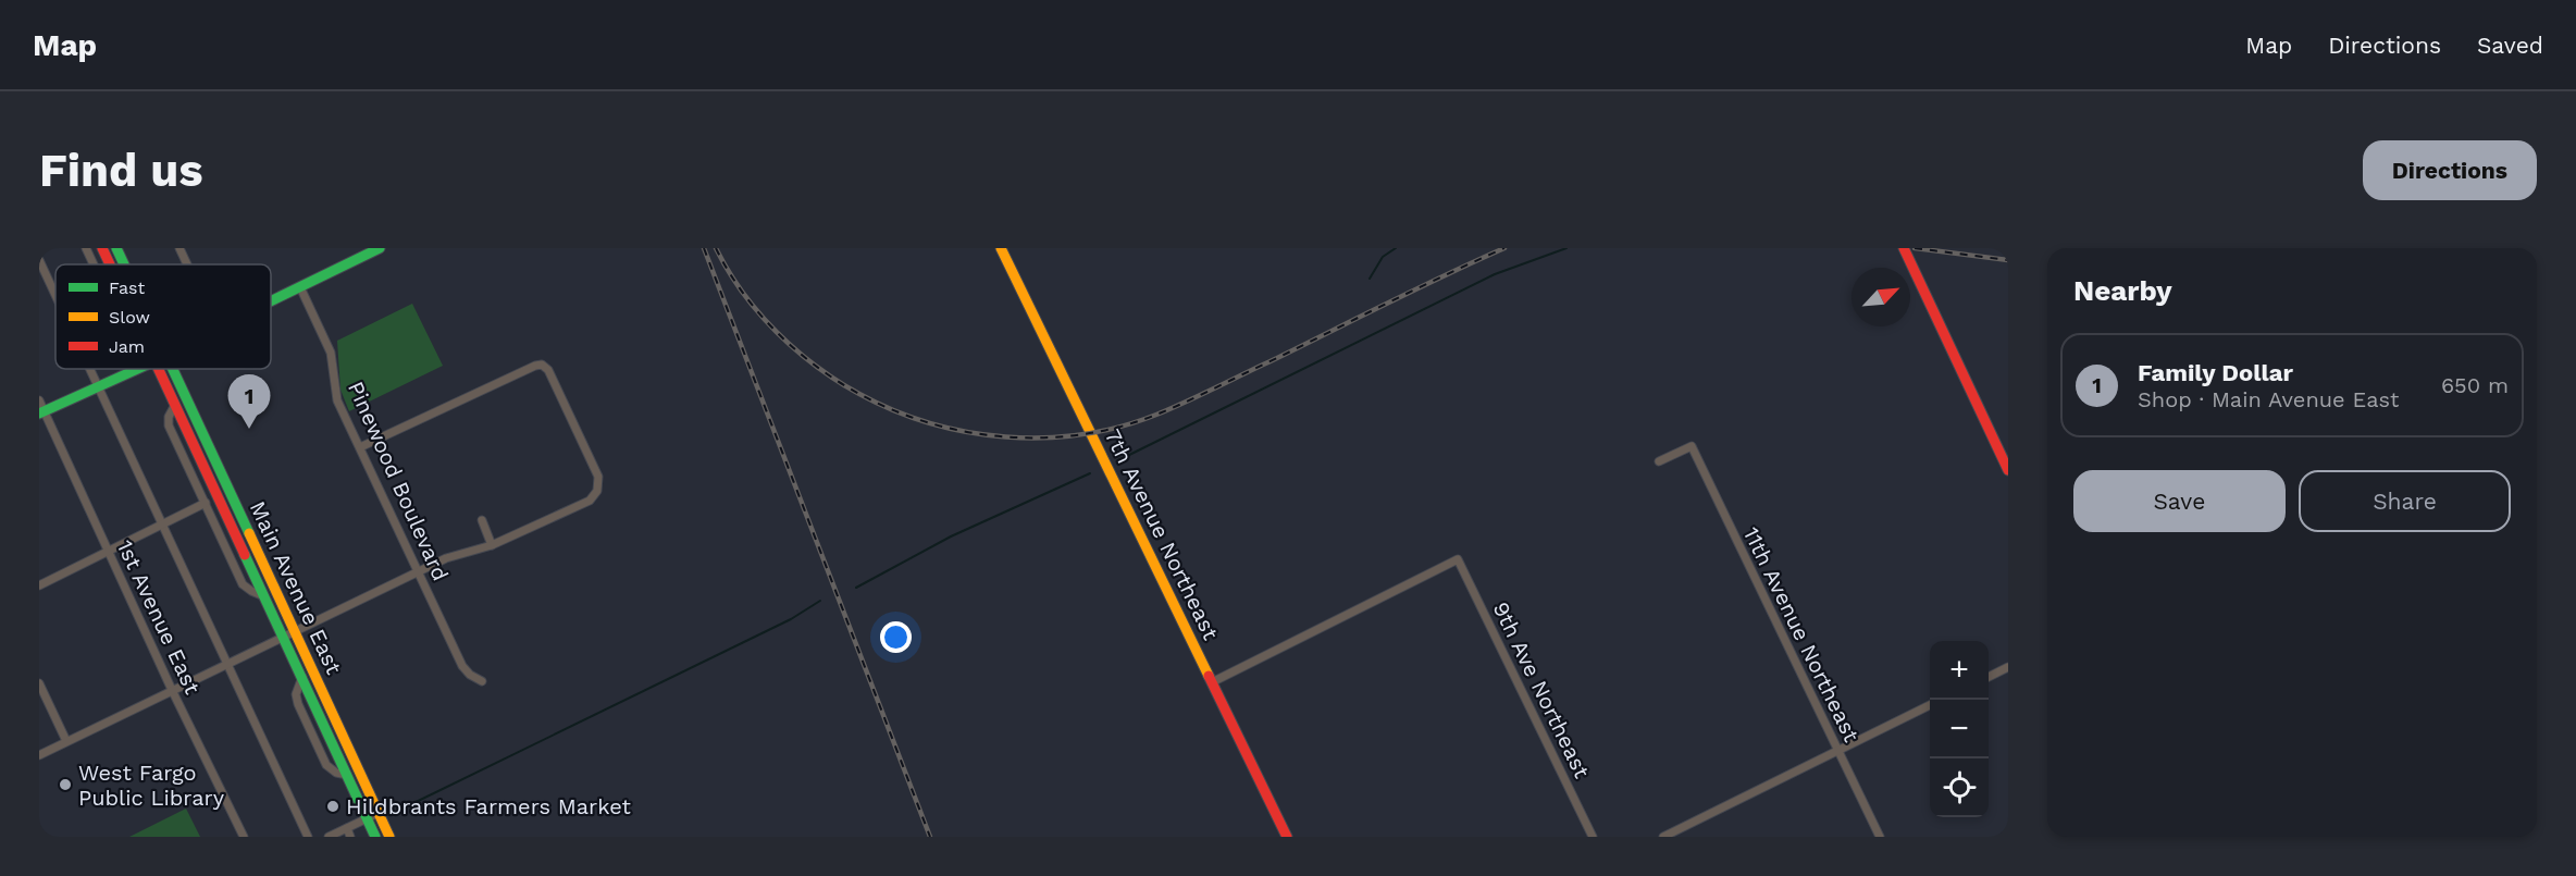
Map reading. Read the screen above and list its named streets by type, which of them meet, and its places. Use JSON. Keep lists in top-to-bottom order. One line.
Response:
{"streets":{"main road":["7th Avenue Northeast","Main Avenue East"],"street":["Pinewood Boulevard","1st Avenue East","11th Avenue Northeast","9th Ave Northeast"]},"crossings":[["7th Avenue Northeast","9th Ave Northeast"]],"places":["West Fargo Public Library","Hildbrants Farmers Market"],"legend":["Fast","Slow","Jam"],"north":"top right","page":{"header":"Map","nav":["Map","Directions","Saved"],"buttons":["Directions",["Save","Share"]],"title":"Find us","heading":"Nearby","list":[{"mark":"1","name":"Family Dollar","note":"Shop · Main Avenue East","value":"650 m"}],"pins":"1","map_buttons":["+","−"]}}
